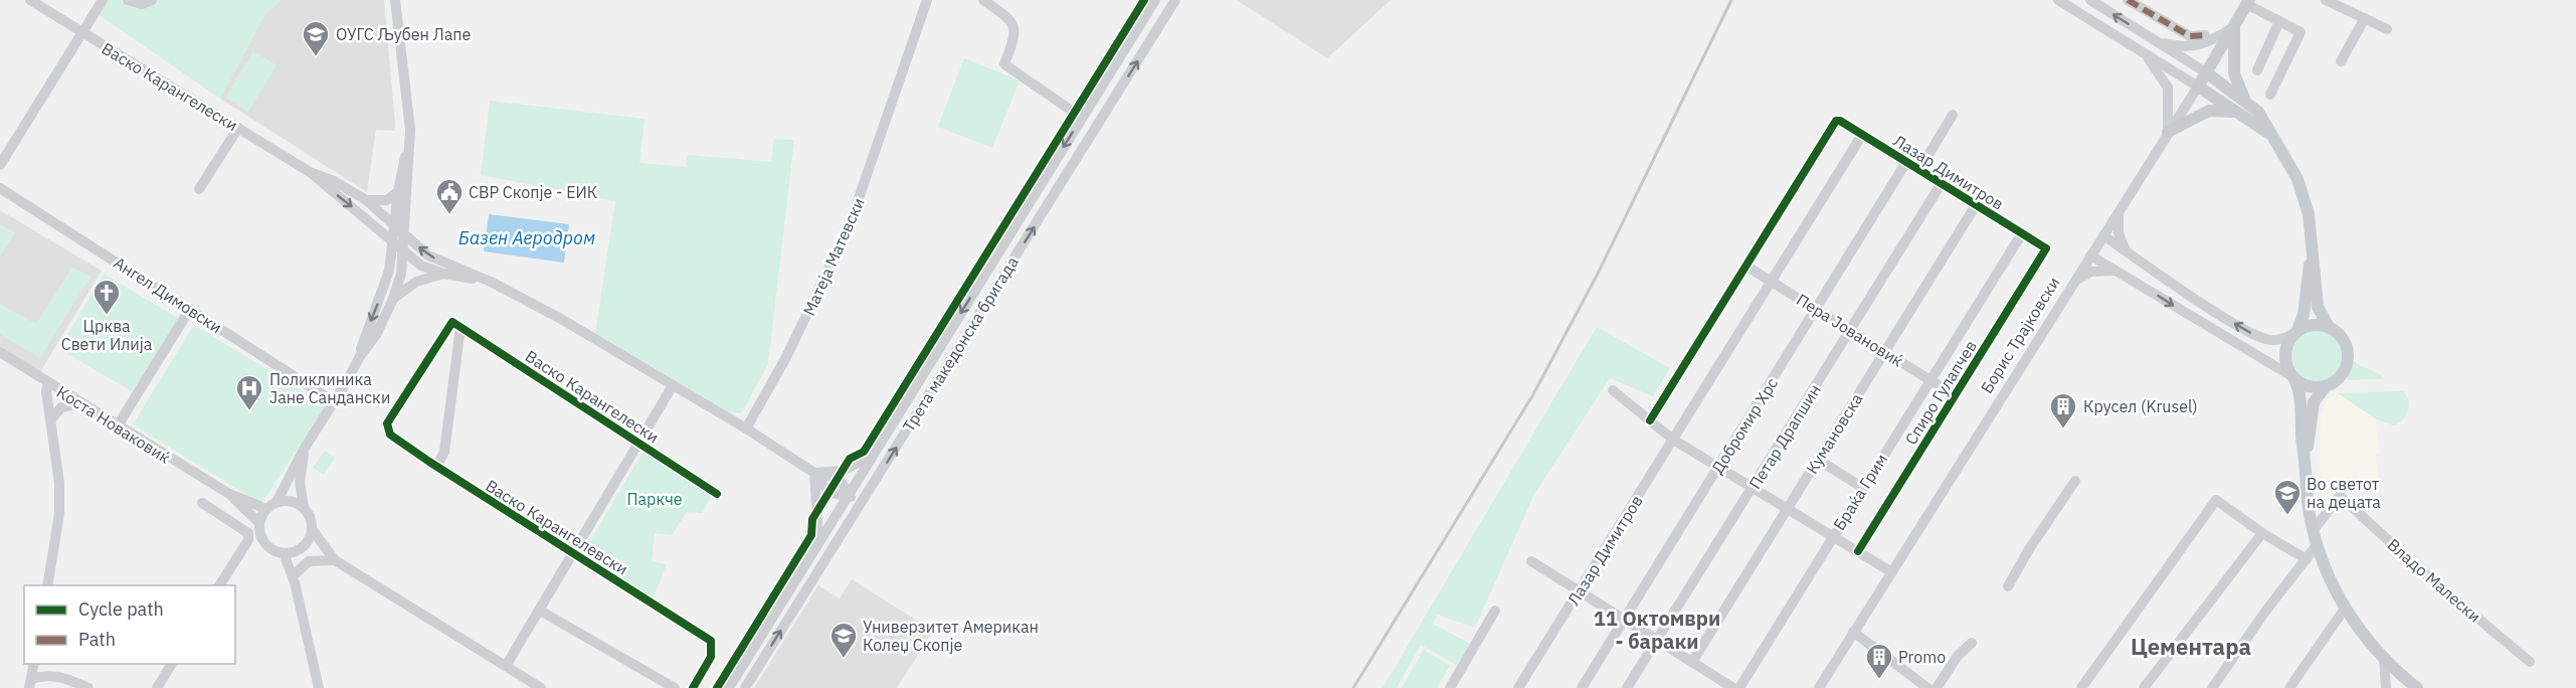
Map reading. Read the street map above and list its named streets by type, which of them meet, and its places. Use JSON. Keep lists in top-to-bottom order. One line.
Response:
{"streets":{"main road":["Борис Трајковски"],"street":["Васко Карангелески","Лазар Димитров","Матеја Матевски","Ангел Димовски","Пера Јовановиќ","Трета македонска бригада","Спиро Гулапчев","Коста Новаковиќ","Добромир Хрс","Кумановска","Петар Драпшин","Браќа Грим","Васко Карангелевски","Владо Малески"]},"crossings":[["Васко Карангелески","Матеја Матевски"],["Васко Карангелески","Васко Карангелевски"],["Лазар Димитров","Пера Јовановиќ"],["Лазар Димитров","Спиро Гулапчев"],["Лазар Димитров","Добромир Хрс"],["Лазар Димитров","Кумановска"],["Лазар Димитров","Петар Драпшин"],["Лазар Димитров","Браќа Грим"],["Пера Јовановиќ","Спиро Гулапчев"],["Пера Јовановиќ","Добромир Хрс"],["Пера Јовановиќ","Кумановска"],["Пера Јовановиќ","Петар Драпшин"],["Пера Јовановиќ","Браќа Грим"]],"districts":["11 Октомври - бараки","Цементара"],"water":["Базен Аеродром"],"parks":["Паркче"],"places":{"school or university":["ОУГС Љубен Лапе","Во светот на децата","Универзитет Американ Колеџ Скопје"],"public building":["СВР Скопје - ЕИК"],"church":["Црква Свети Илија"],"hospital":["Поликлиника Јане Сандански"],"building":["Крусел (Krusel)","Promo"]},"legend":["Cycle path","Path"]}
